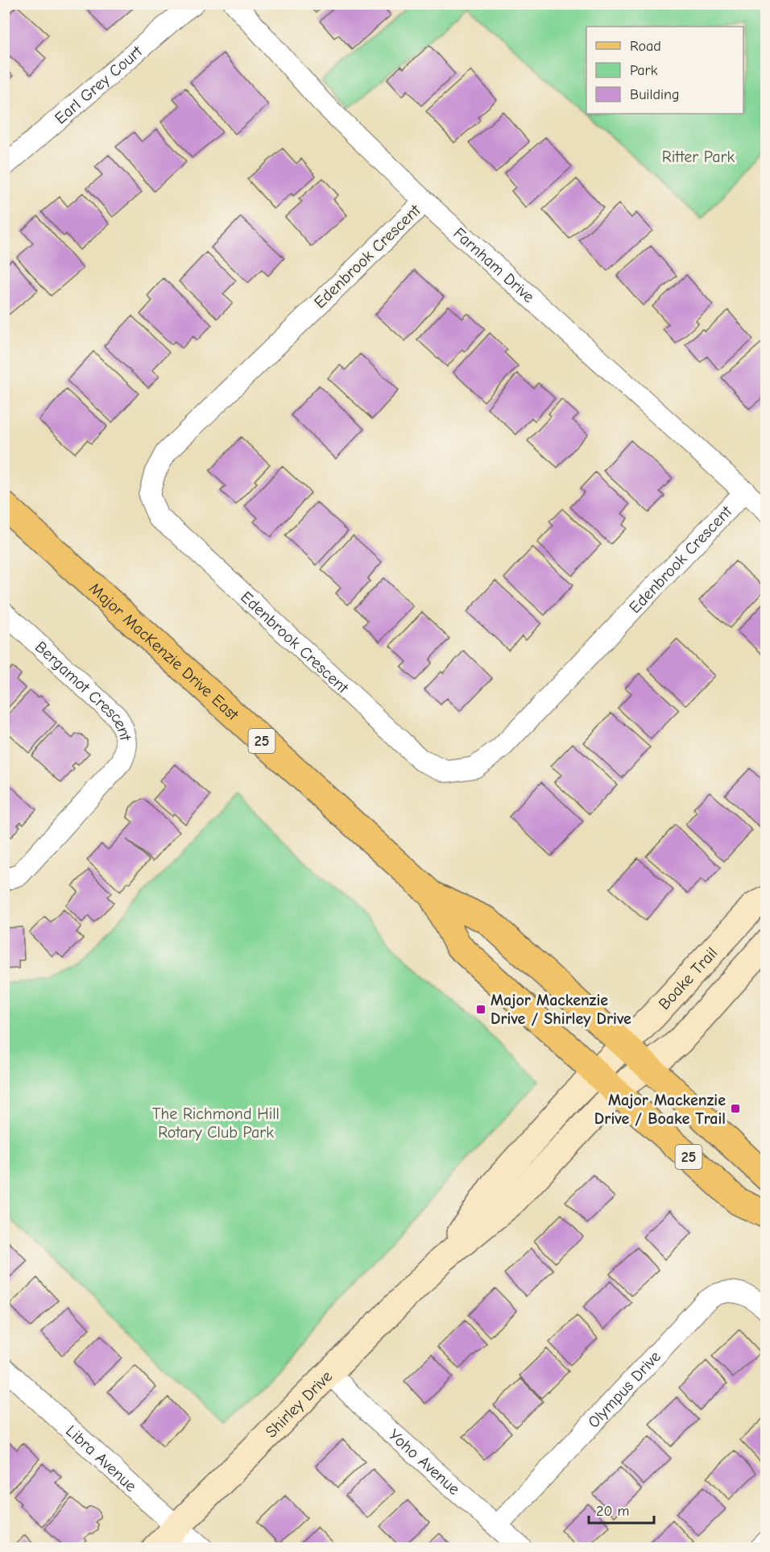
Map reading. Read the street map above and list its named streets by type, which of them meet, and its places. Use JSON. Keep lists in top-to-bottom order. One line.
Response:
{"streets":{"main road":["Major MacKenzie Drive East","25"],"street":["Earl Grey Court","Edenbrook Crescent","Farnham Drive","Bergamot Crescent","Boake Trail","Olympus Drive","Shirley Drive","Libra Avenue","Yoho Avenue"]},"crossings":[["Edenbrook Crescent","Farnham Drive"],["Major MacKenzie Drive East","Boake Trail"],["Major MacKenzie Drive East","Shirley Drive"],["Boake Trail","Shirley Drive"],["Olympus Drive","Yoho Avenue"],["Shirley Drive","Libra Avenue"],["Shirley Drive","Yoho Avenue"]],"parks":["Ritter Park","The Richmond Hill Rotary Club Park"],"places":{"transit":["Major Mackenzie Drive / Shirley Drive","Major Mackenzie Drive / Boake Trail"]},"legend":["Road","Park","Building"],"scale_bar":"20 m"}
